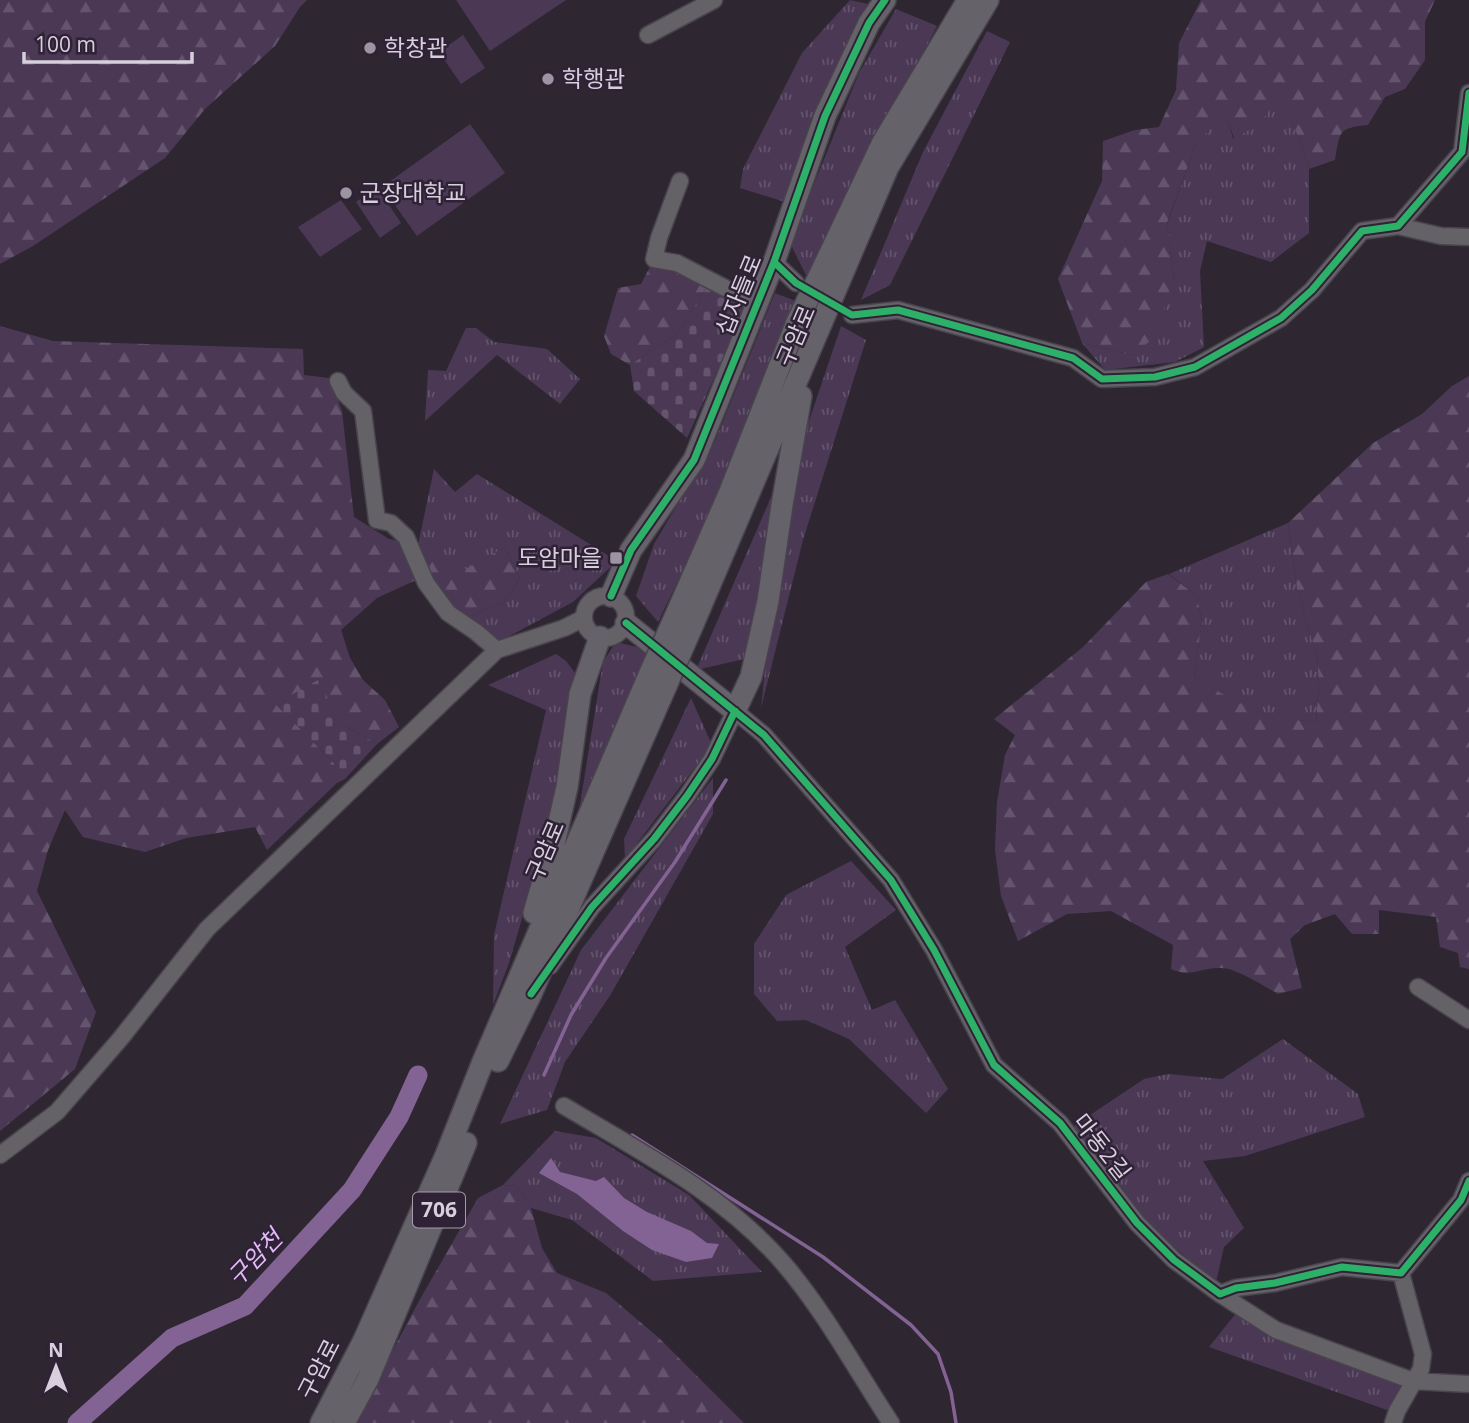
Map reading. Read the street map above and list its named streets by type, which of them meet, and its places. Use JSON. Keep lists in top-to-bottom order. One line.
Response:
{"streets":{"main road":["십자들로","구암로","706"],"street":["마동2길"]},"crossings":[["십자들로","706"],["구암로","706"],["마동2길","706"]],"water":["구암천"],"places":{"other":["학창관","학행관","군장대학교"],"transit":["도암마을"]},"scale_bar":"100 m","north":"top"}
